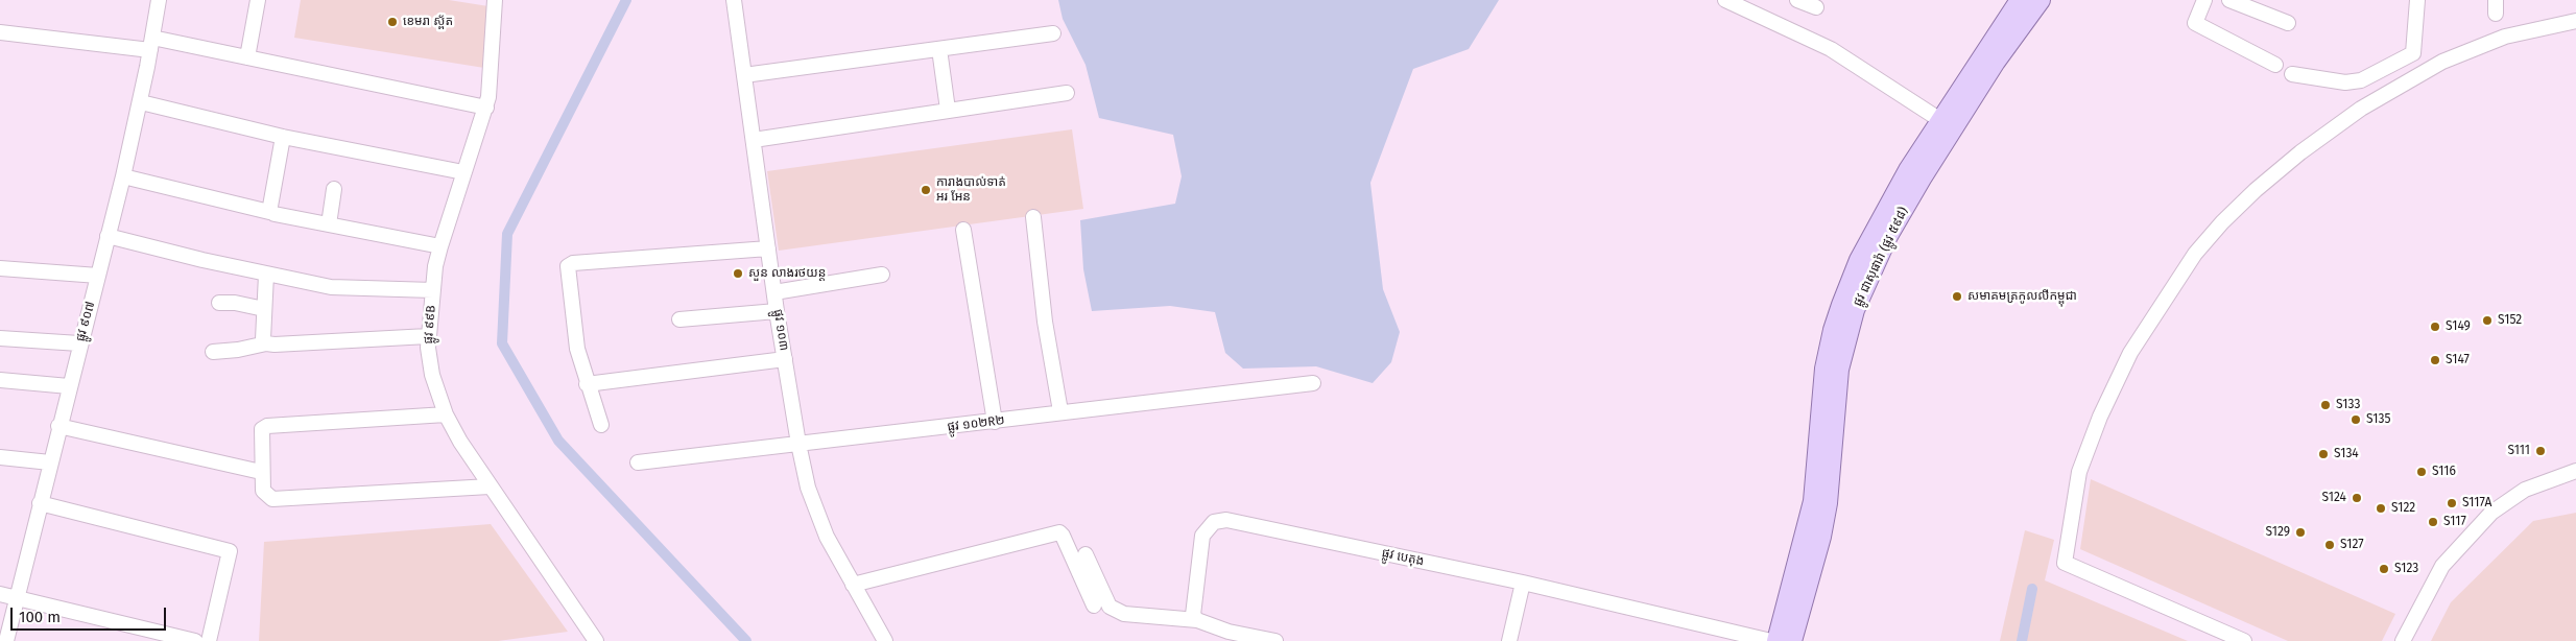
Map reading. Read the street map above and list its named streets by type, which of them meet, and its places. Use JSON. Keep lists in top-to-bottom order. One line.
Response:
{"streets":{"main road":["ផ្លូវ ជាសុផារ៉ា (ផ្លូវ ៥៩៨)"],"street":["ផ្លូវ ៩០៧","ផ្លូវ ៩៩B","ផ្លូវ ១០៣","ផ្លូវ ១០២R២","ផ្លូវ បេតុង"]},"crossings":[["ផ្លូវ ១០៣","ផ្លូវ ១០២R២"]],"places":["ខេមរា ស្ព័ត","ការាងបាល់ទាត់ អរ អែន","សួន លាងរថយន្ត","សមាគមត្រកូលលីកម្ពុជា","S152","S149","S147","S133","S135","S111","S134","S116","S124","S117A","S122","S117","S129","S127","S123"],"scale_bar":"100 m"}
